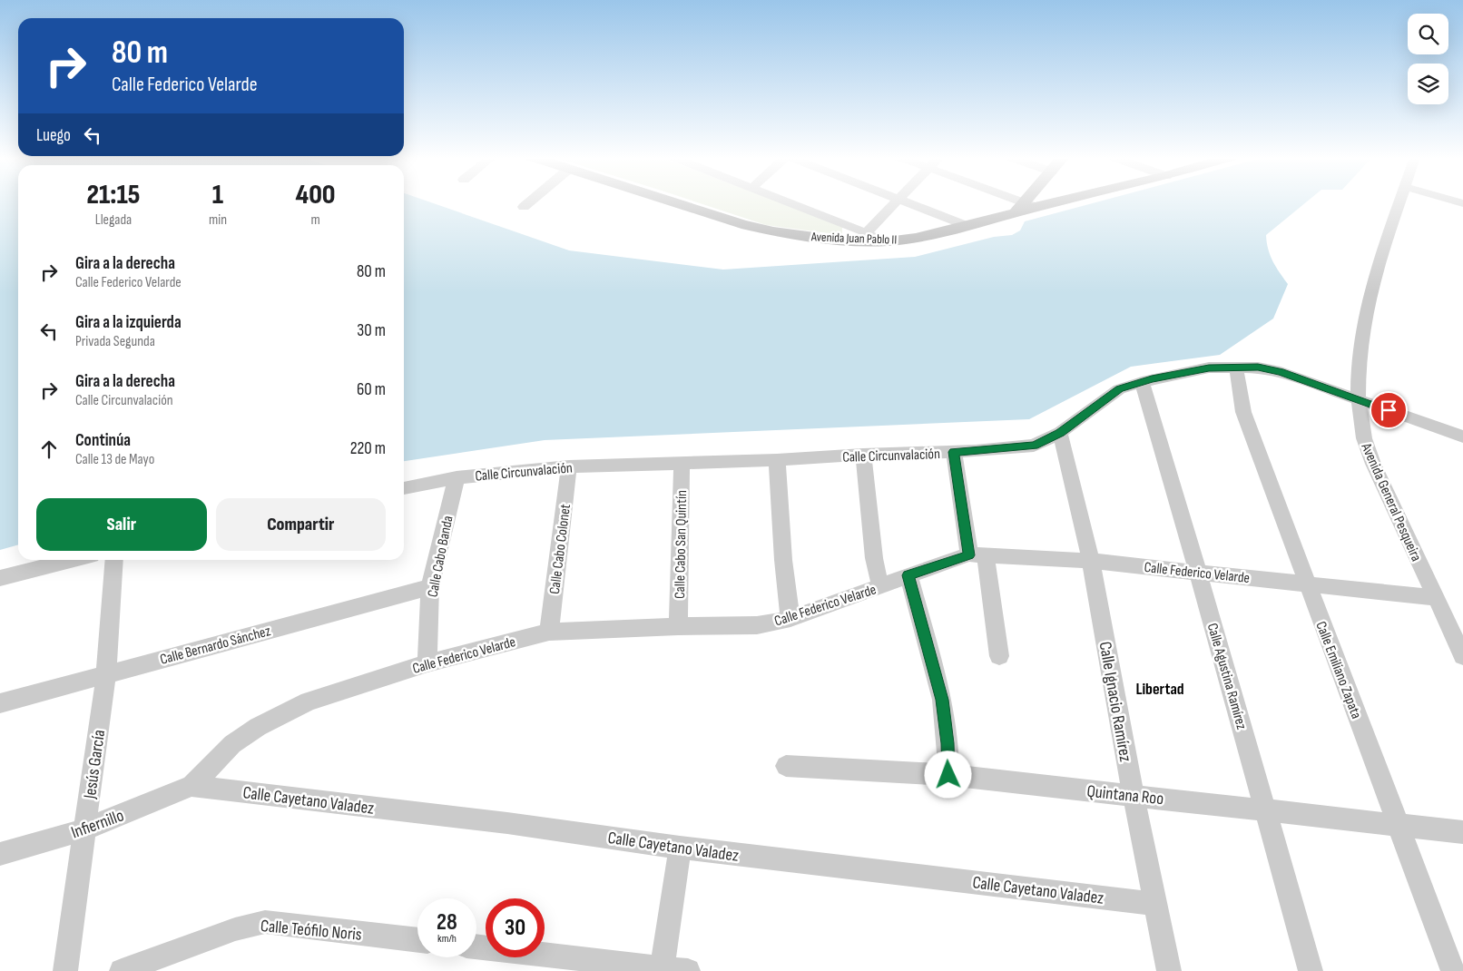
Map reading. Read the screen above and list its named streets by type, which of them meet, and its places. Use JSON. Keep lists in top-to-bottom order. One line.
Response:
{"streets":{"main road":["Avenida Juan Pablo II"],"street":["Calle Circunvalación","Avenida General Pesqueira","Calle Cabo San Quintín","Calle Cabo Colonet","Calle Cabo Banda","Calle Federico Velarde","Calle Bernardo Sánchez","Calle Emiliano Zapata","Calle Agustina Ramírez","Calle Ignacio Ramírez","Jesús García","Quintana Roo","Calle Cayetano Valadez","Infiernillo","Calle Teófilo Noris"]},"crossings":[["Calle Circunvalación","Avenida General Pesqueira"],["Calle Circunvalación","Calle Cabo San Quintín"],["Calle Circunvalación","Calle Cabo Colonet"],["Calle Circunvalación","Calle Cabo Banda"],["Calle Circunvalación","Calle Emiliano Zapata"],["Calle Circunvalación","Calle Agustina Ramírez"],["Calle Circunvalación","Calle Ignacio Ramírez"],["Avenida General Pesqueira","Calle Federico Velarde"],["Calle Cabo San Quintín","Calle Federico Velarde"],["Calle Cabo Colonet","Calle Federico Velarde"],["Calle Cabo Banda","Calle Federico Velarde"],["Calle Cabo Banda","Calle Bernardo Sánchez"],["Calle Federico Velarde","Calle Emiliano Zapata"],["Calle Federico Velarde","Calle Agustina Ramírez"],["Calle Federico Velarde","Calle Ignacio Ramírez"],["Calle Federico Velarde","Calle Cayetano Valadez"],["Calle Federico Velarde","Infiernillo"],["Calle Bernardo Sánchez","Jesús García"],["Calle Emiliano Zapata","Quintana Roo"],["Calle Agustina Ramírez","Quintana Roo"],["Calle Ignacio Ramírez","Quintana Roo"],["Calle Ignacio Ramírez","Calle Cayetano Valadez"],["Jesús García","Infiernillo"],["Calle Cayetano Valadez","Infiernillo"]],"districts":["Libertad"],"page":{"turn":["80 m","Calle Federico Velarde"],"then":"Luego","eta":["21:15","Llegada","1","min","400","m"],"list":[{"name":"Gira a la derecha","note":"Calle Federico Velarde","value":"80 m"},{"name":"Gira a la izquierda","note":"Privada Segunda","value":"30 m"},{"name":"Gira a la derecha","note":"Calle Circunvalación","value":"60 m"},{"name":"Continúa","note":"Calle 13 de Mayo","value":"220 m"}],"buttons":["Salir","Compartir"],"speed":"28 km/h","limit":"30"}}
